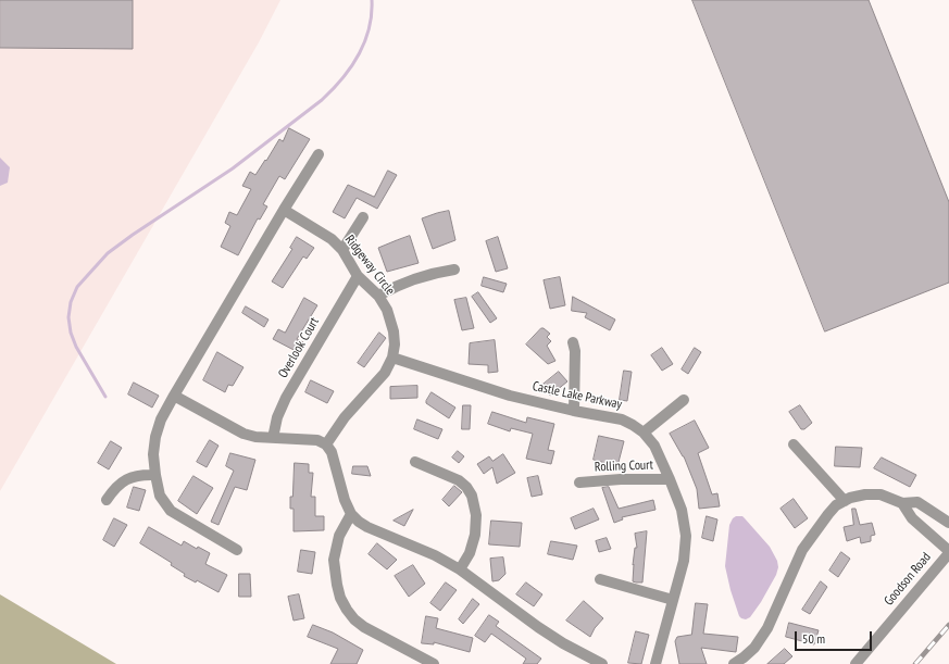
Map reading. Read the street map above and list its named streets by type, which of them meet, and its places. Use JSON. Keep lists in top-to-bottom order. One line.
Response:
{"streets":{"street":["Ridgeway Circle","Overlook Court","Castle Lake Parkway","Rolling Court","Goodson Road"]},"crossings":[["Ridgeway Circle","Overlook Court"],["Ridgeway Circle","Castle Lake Parkway"],["Castle Lake Parkway","Rolling Court"]],"scale_bar":"50 m"}
